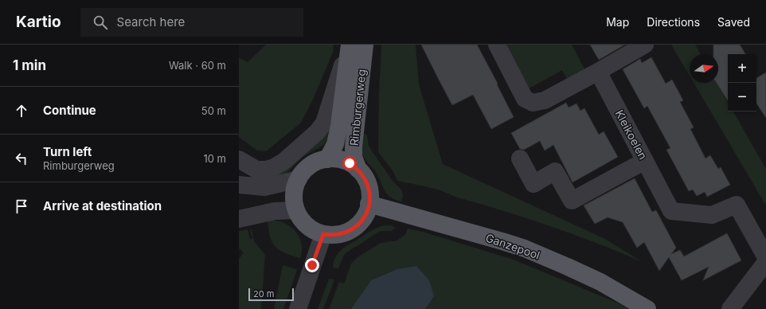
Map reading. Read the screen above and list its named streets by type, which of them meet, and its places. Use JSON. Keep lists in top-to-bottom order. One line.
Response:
{"streets":{"main road":["Rimburgerweg","Ganzepool"],"street":["Kleikoelen"]},"crossings":[["Rimburgerweg","Ganzepool"]],"scale_bar":"20 m","north":"right","page":{"header":"Kartio","search":"Search here","nav":["Map","Directions","Saved"],"heading":["1 min","Walk · 60 m"],"map_buttons":["+","−"],"list":[["Continue","50 m"],["Turn left","Rimburgerweg","10 m"],"Arrive at destination"],"scale":"20 m"}}
